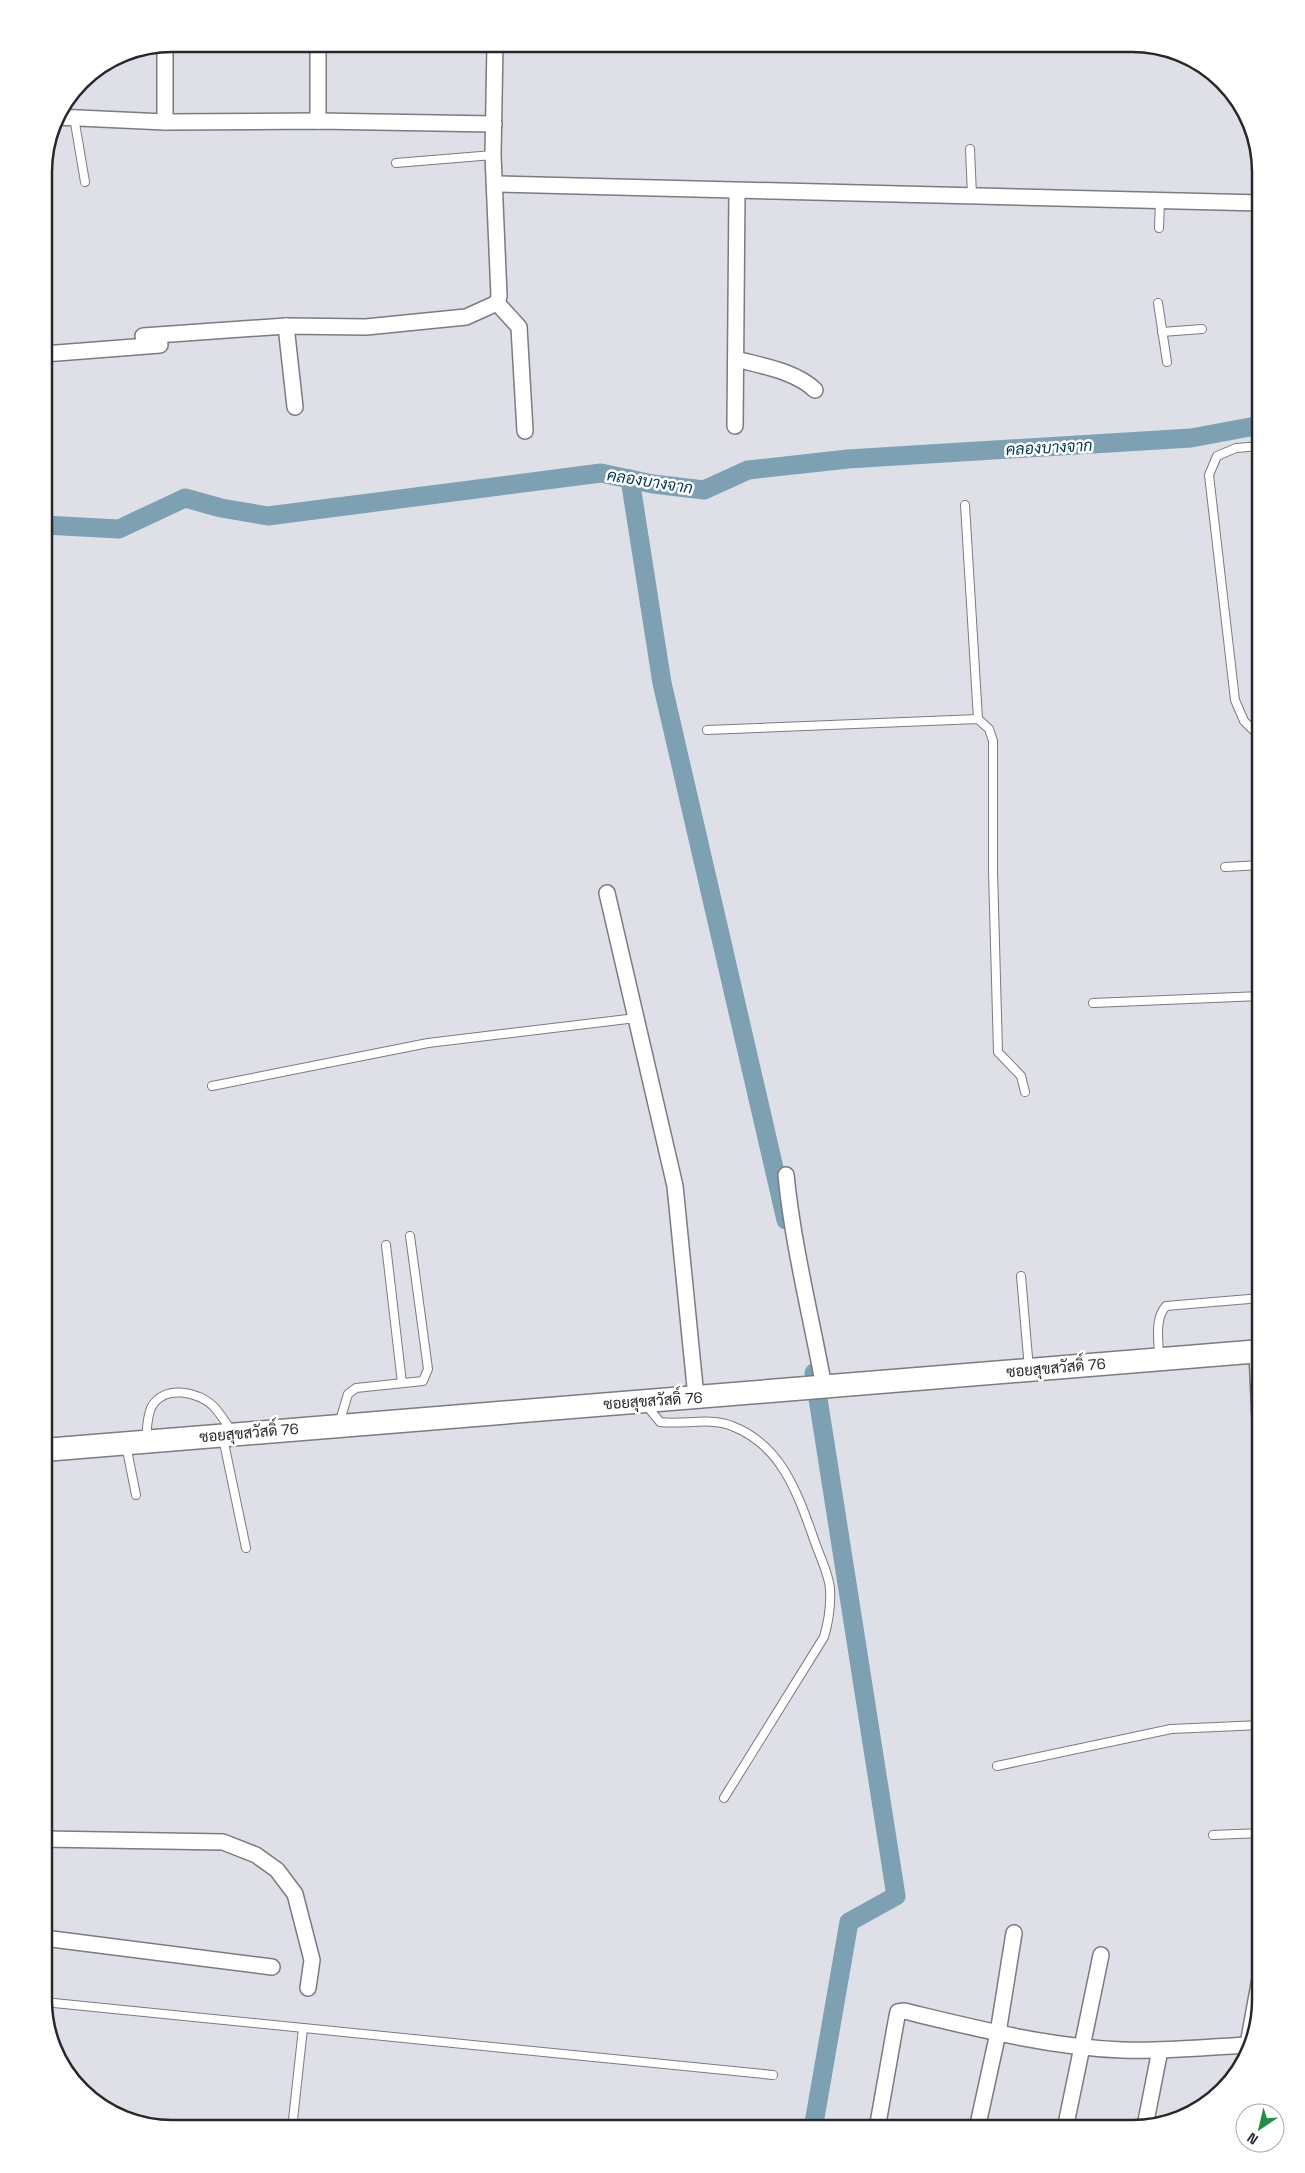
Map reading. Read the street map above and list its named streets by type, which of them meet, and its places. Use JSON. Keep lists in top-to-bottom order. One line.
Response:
{"streets":{"street":["ซอยสุขสวัสดิ์ 76"]},"water":["คลองบางจาก"],"north":"bottom left"}
